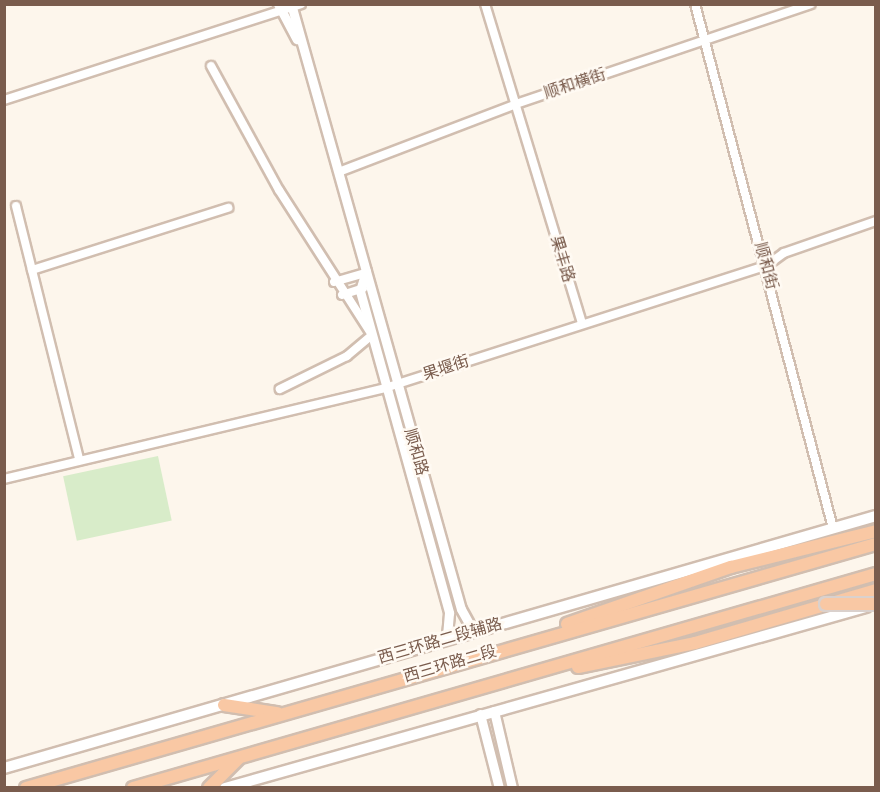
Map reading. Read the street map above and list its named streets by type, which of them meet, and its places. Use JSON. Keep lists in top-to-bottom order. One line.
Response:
{"streets":{"highway":["西三环路二段"],"main road":["西三环路二段辅路"],"street":["顺和横街","果丰路","顺和街","果堰街","顺和路"]},"crossings":[["顺和横街","果丰路"],["顺和横街","顺和街"],["顺和横街","顺和路"],["果丰路","果堰街"],["顺和街","果堰街"],["顺和街","西三环路二段辅路"],["果堰街","顺和路"],["顺和路","西三环路二段辅路"]]}
